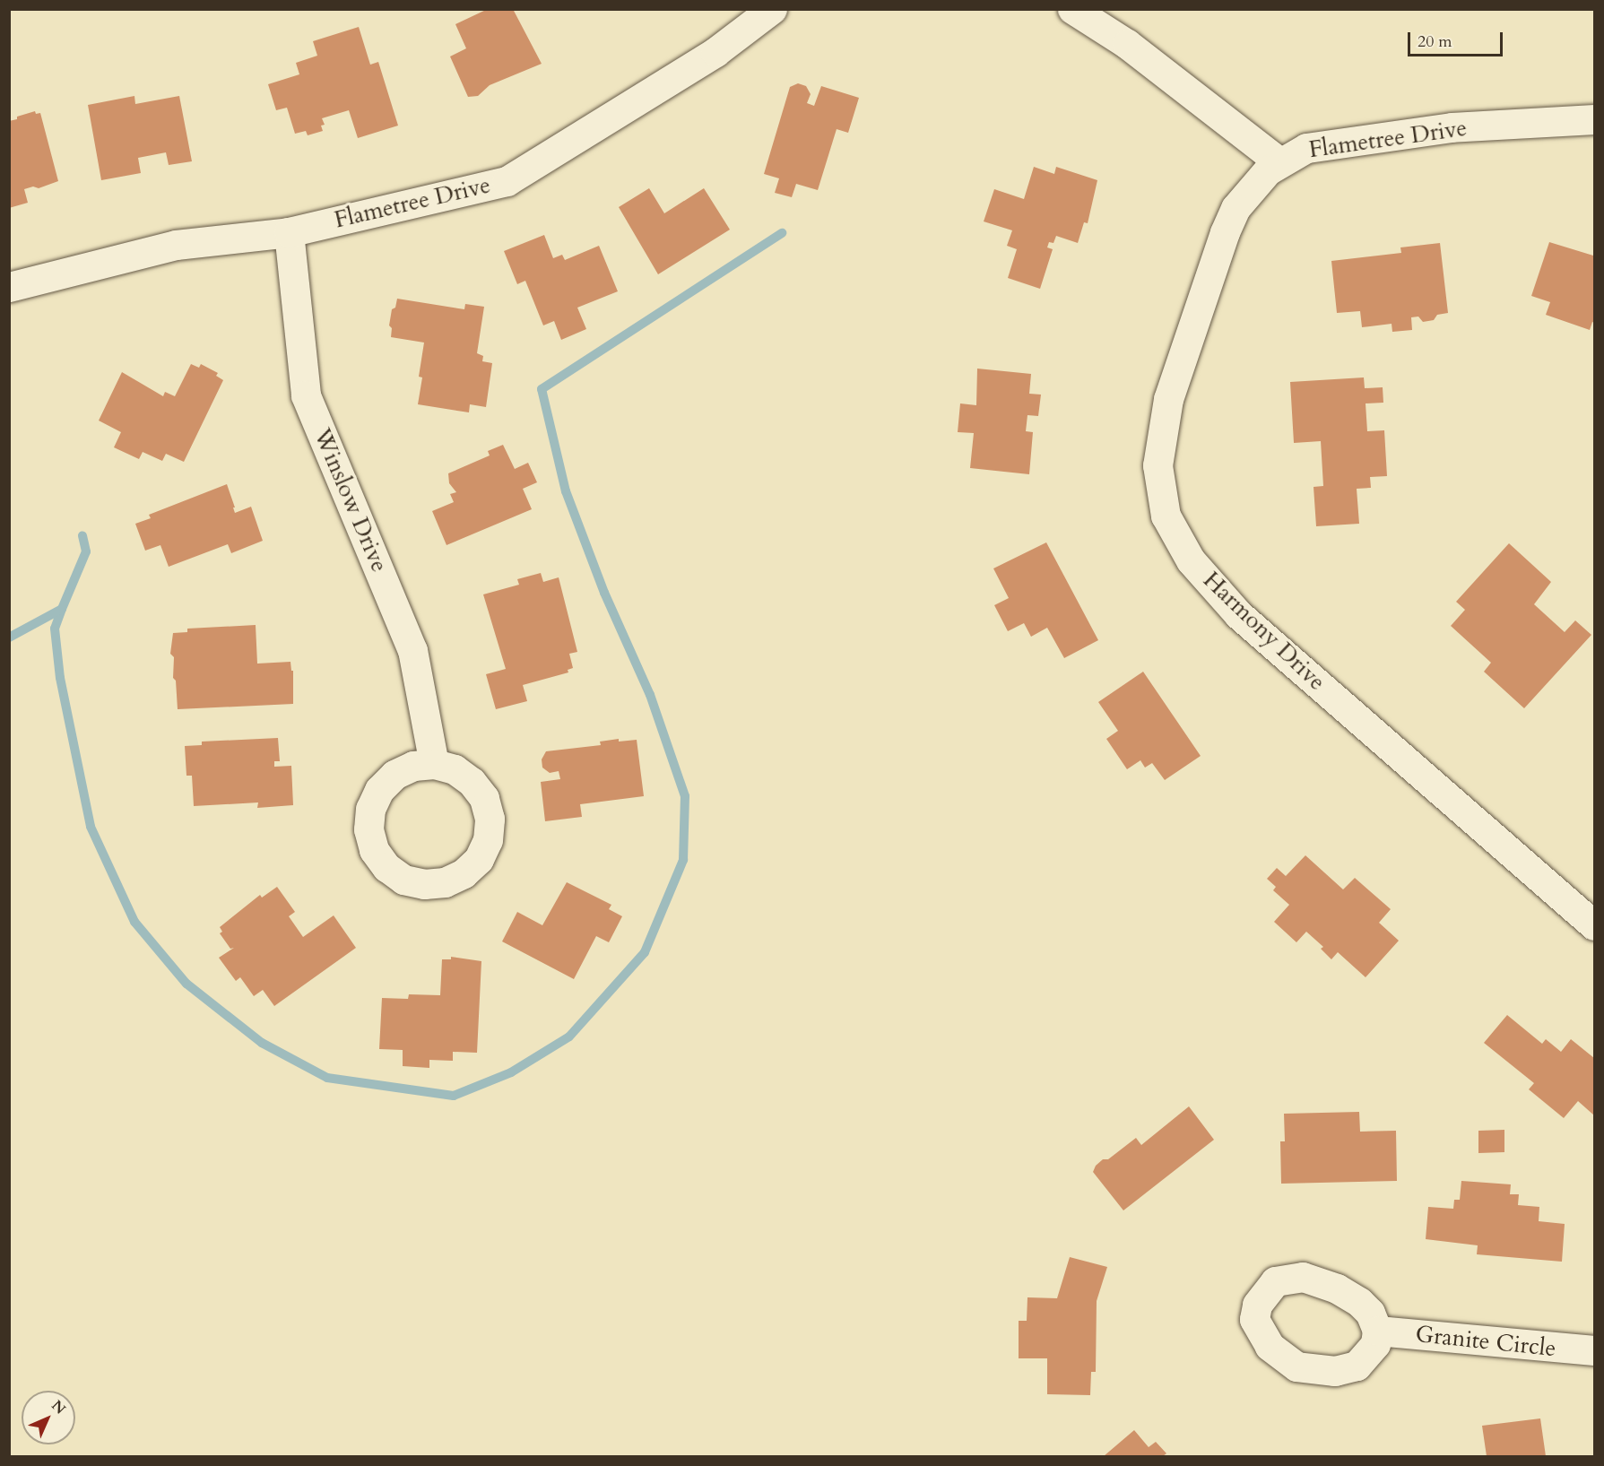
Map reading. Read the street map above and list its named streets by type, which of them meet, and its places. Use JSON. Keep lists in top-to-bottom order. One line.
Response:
{"streets":{"street":["Flametree Drive","Winslow Drive","Harmony Drive","Granite Circle"]},"crossings":[["Flametree Drive","Winslow Drive"],["Flametree Drive","Harmony Drive"]],"scale_bar":"20 m","north":"top right"}
